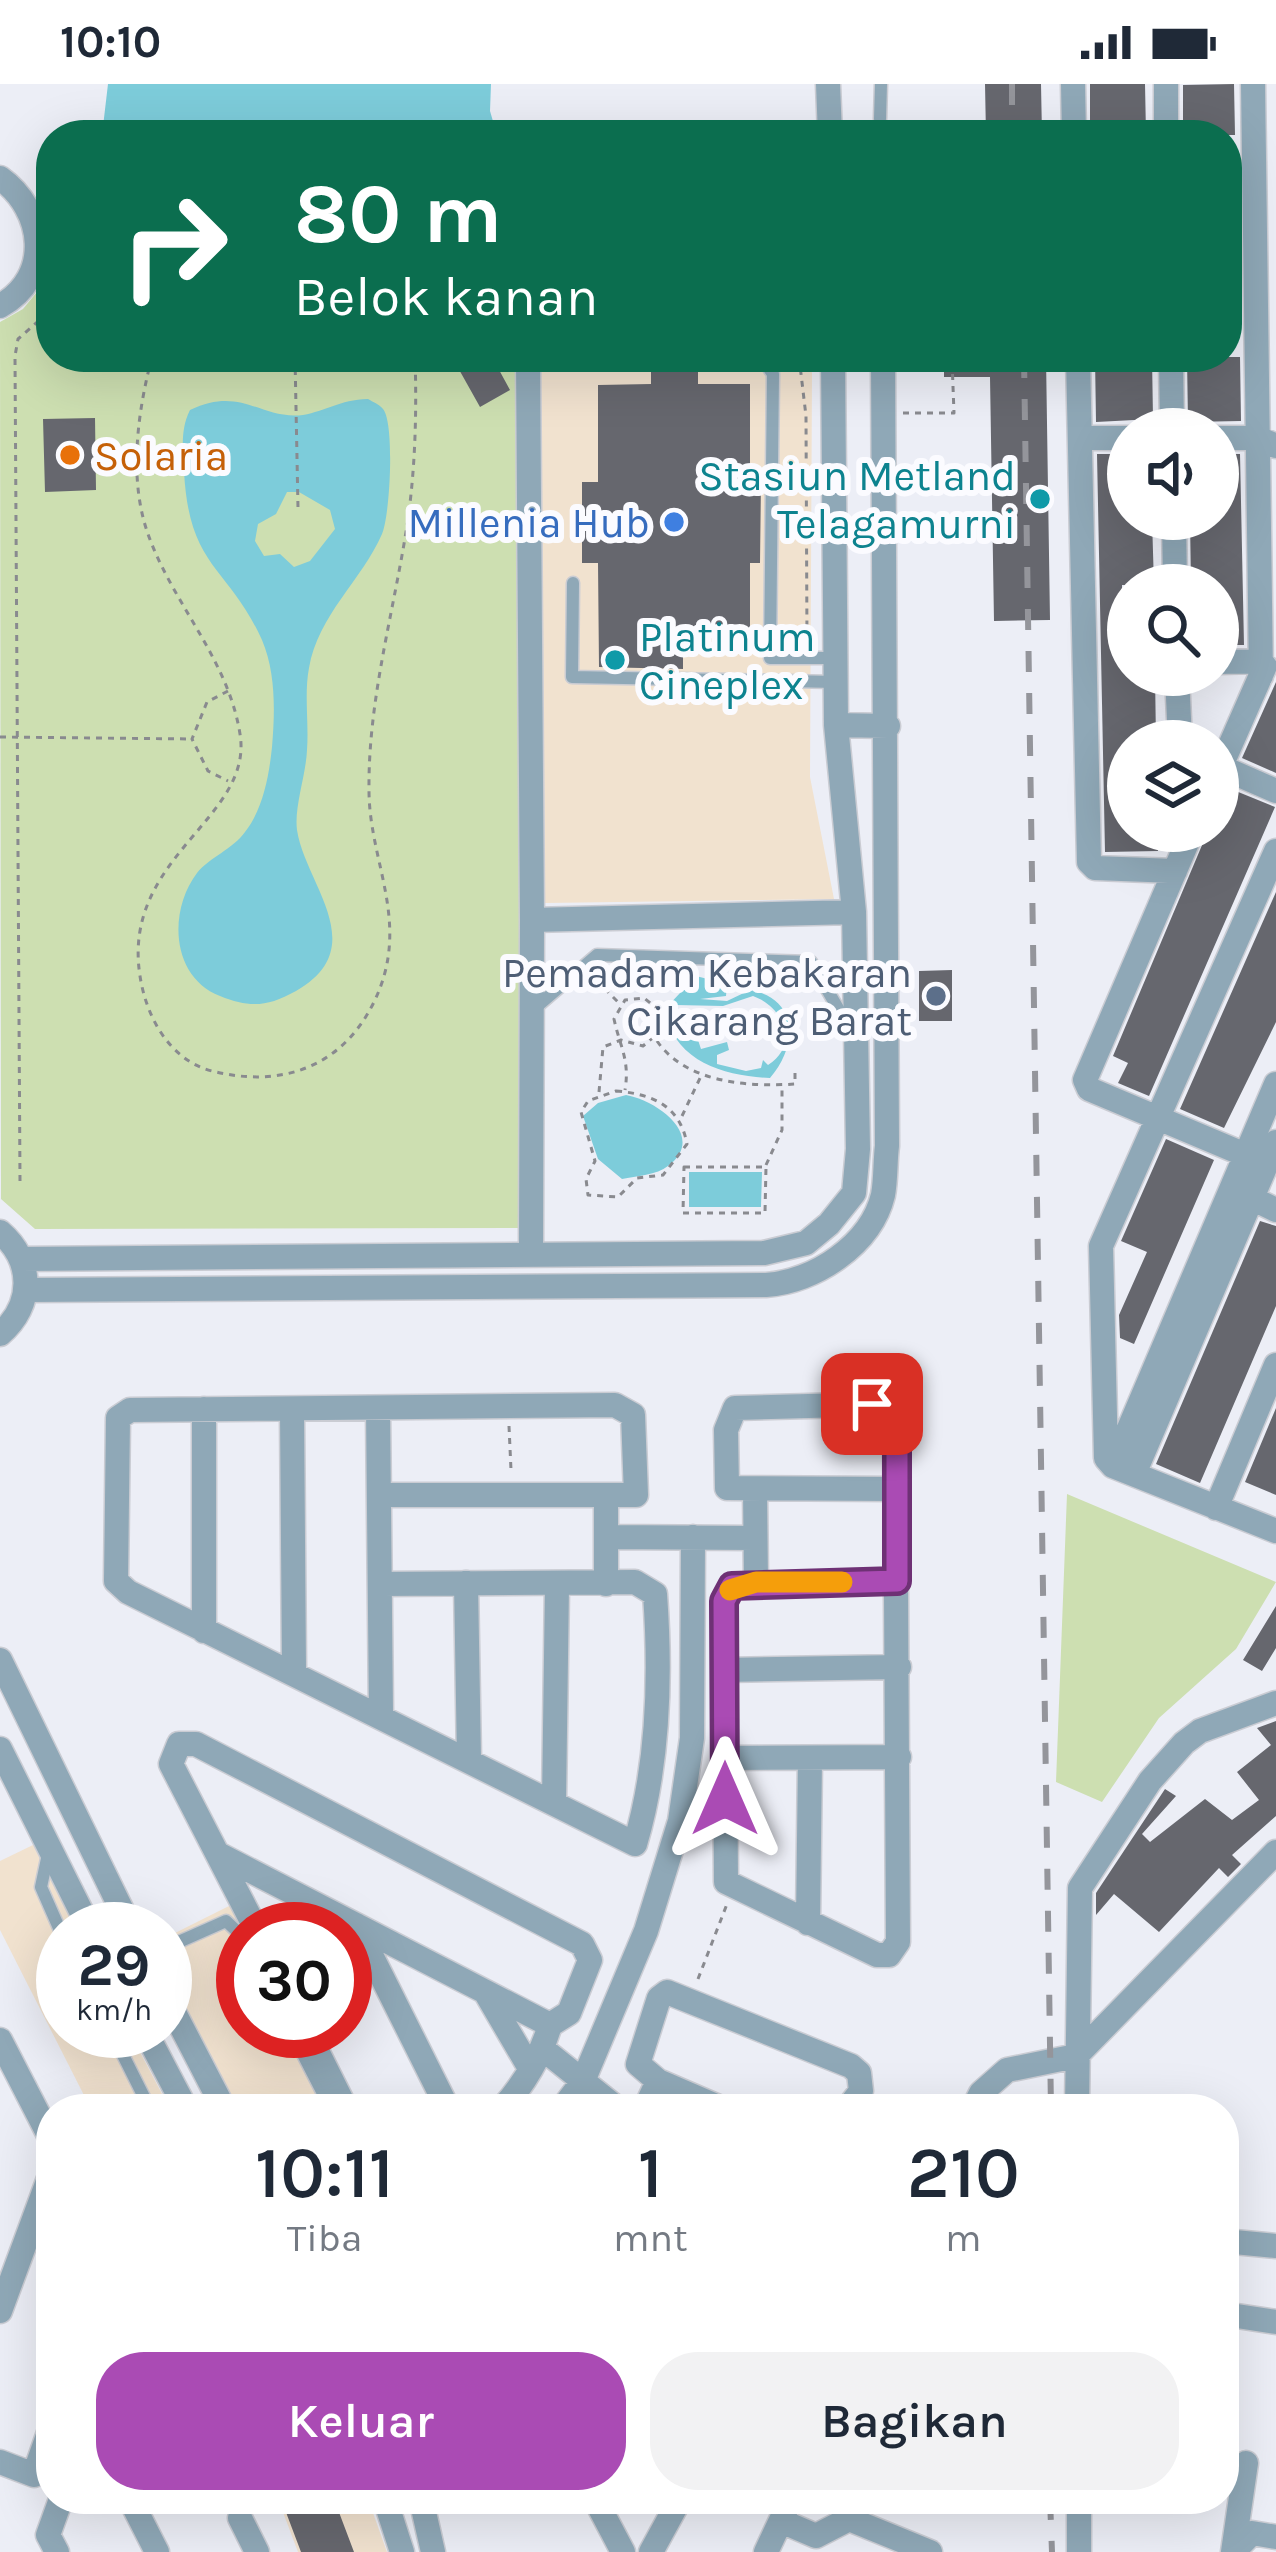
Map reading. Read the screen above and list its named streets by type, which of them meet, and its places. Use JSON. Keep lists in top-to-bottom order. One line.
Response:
{"places":["Solaria","Stasiun Metland Telagamurni","Millenia Hub","Platinum Cineplex","Pemadam Kebakaran Cikarang Barat"],"page":{"status":"10:10","turn":["80 m","Belok kanan"],"speed":"29 km/h","limit":"30","eta":["10:11","Tiba","1","mnt","210","m"],"buttons":["Keluar","Bagikan"]}}
